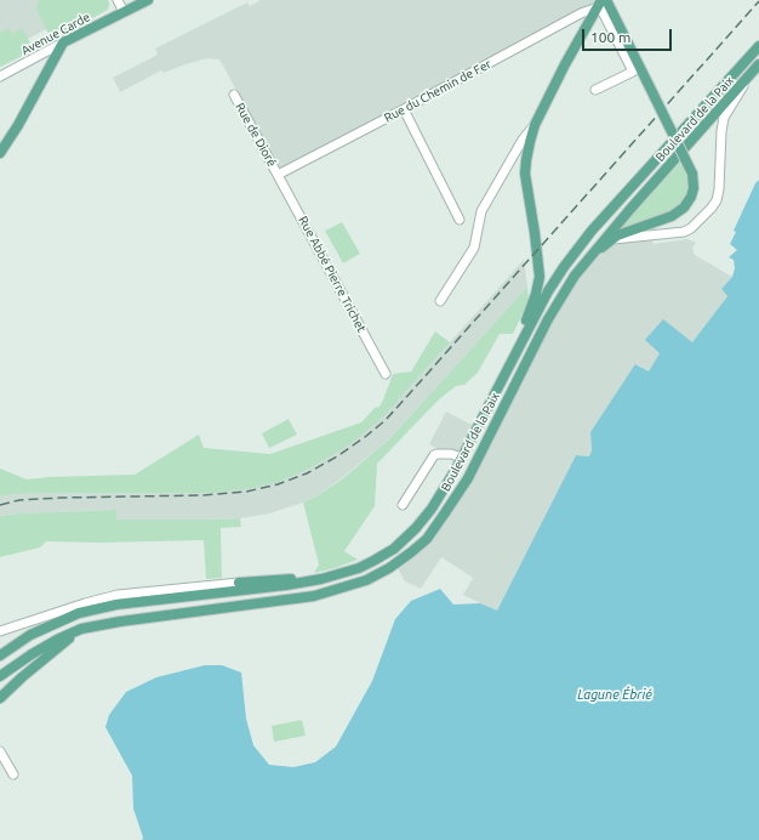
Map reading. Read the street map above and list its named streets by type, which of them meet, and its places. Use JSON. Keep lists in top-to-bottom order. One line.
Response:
{"streets":{"main road":["Avenue Carde","Boulevard de la Paix"],"street":["Rue du Chemin de Fer","Rue de Dioré","Rue Abbé Pierre Trichet"]},"crossings":[["Rue du Chemin de Fer","Rue de Dioré"],["Rue du Chemin de Fer","Rue Abbé Pierre Trichet"],["Rue de Dioré","Rue Abbé Pierre Trichet"]],"water":["Lagune Ébrié"],"scale_bar":"100 m"}
